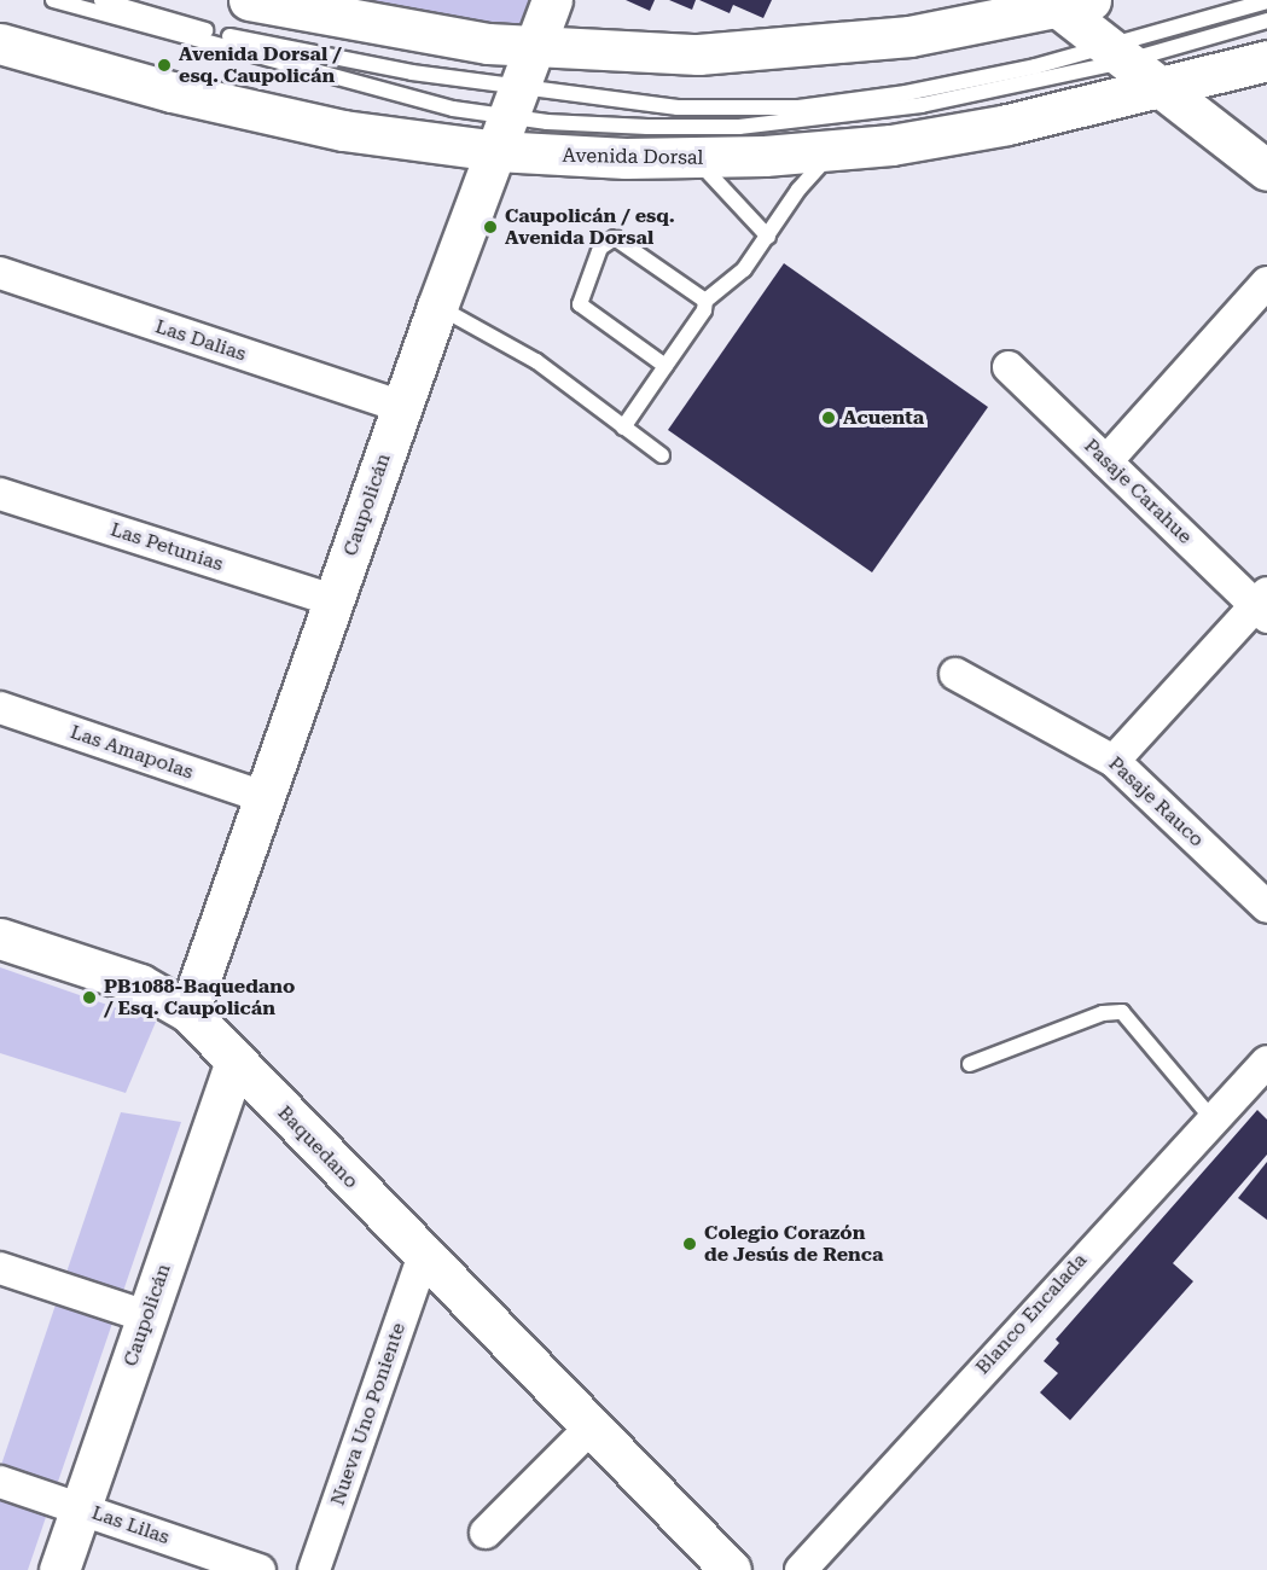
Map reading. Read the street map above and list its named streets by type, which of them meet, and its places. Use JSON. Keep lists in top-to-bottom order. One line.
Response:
{"streets":{"street":["Avenida Dorsal","Las Dalias","Pasaje Carahue","Caupolicán","Las Petunias","Las Amapolas","Pasaje Rauco","Baquedano","Blanco Encalada","Nueva Uno Poniente","Las Lilas"]},"crossings":[["Avenida Dorsal","Caupolicán"],["Las Dalias","Caupolicán"],["Caupolicán","Las Petunias"],["Caupolicán","Las Amapolas"],["Caupolicán","Baquedano"],["Caupolicán","Las Lilas"],["Baquedano","Nueva Uno Poniente"]],"places":["Avenida Dorsal / esq. Caupolicán","Caupolicán / esq. Avenida Dorsal","Acuenta","PB1088-Baquedano / Esq. Caupolicán","Colegio Corazón de Jesús de Renca"]}
